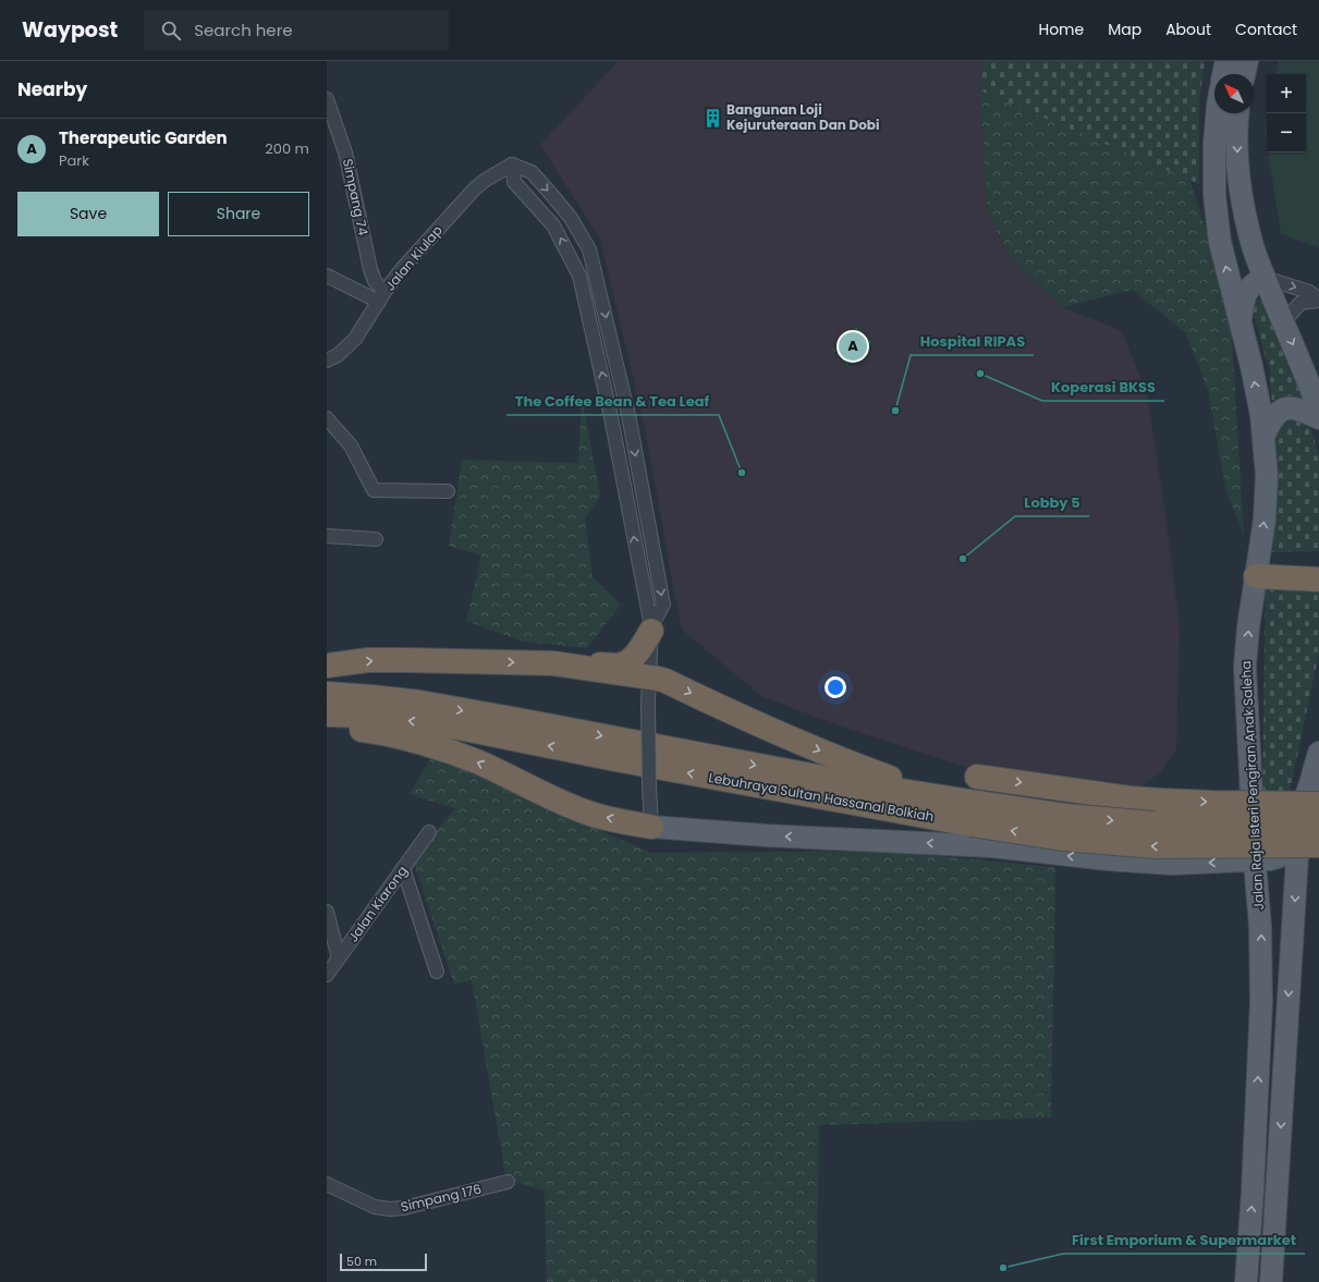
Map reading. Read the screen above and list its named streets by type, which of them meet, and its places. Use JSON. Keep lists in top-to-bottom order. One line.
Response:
{"streets":{"highway":["Lebuhraya Sultan Hassanal Bolkiah"],"main road":["Jalan Raja Isteri Pengiran Anak Saleha"],"street":["Simpang 74","Jalan Kiulap","Jalan Kiarong","Simpang 176"]},"crossings":[["Simpang 74","Jalan Kiulap"]],"places":{"building":["Bangunan Loji Kejuruteraan Dan Dobi"],"other":["Koperasi BKSS","Hospital RIPAS","The Coffee Bean & Tea Leaf","Lobby 5","First Emporium & Supermarket"]},"scale_bar":"50 m","north":"top left","page":{"header":"Waypost","search":"Search here","nav":["Home","Map","About","Contact"],"heading":"Nearby","map_buttons":["+","−"],"list":[{"mark":"A","name":"Therapeutic Garden","note":"Park","value":"200 m"}],"buttons":["Save","Share"],"pins":"A","scale":"50 m"}}
